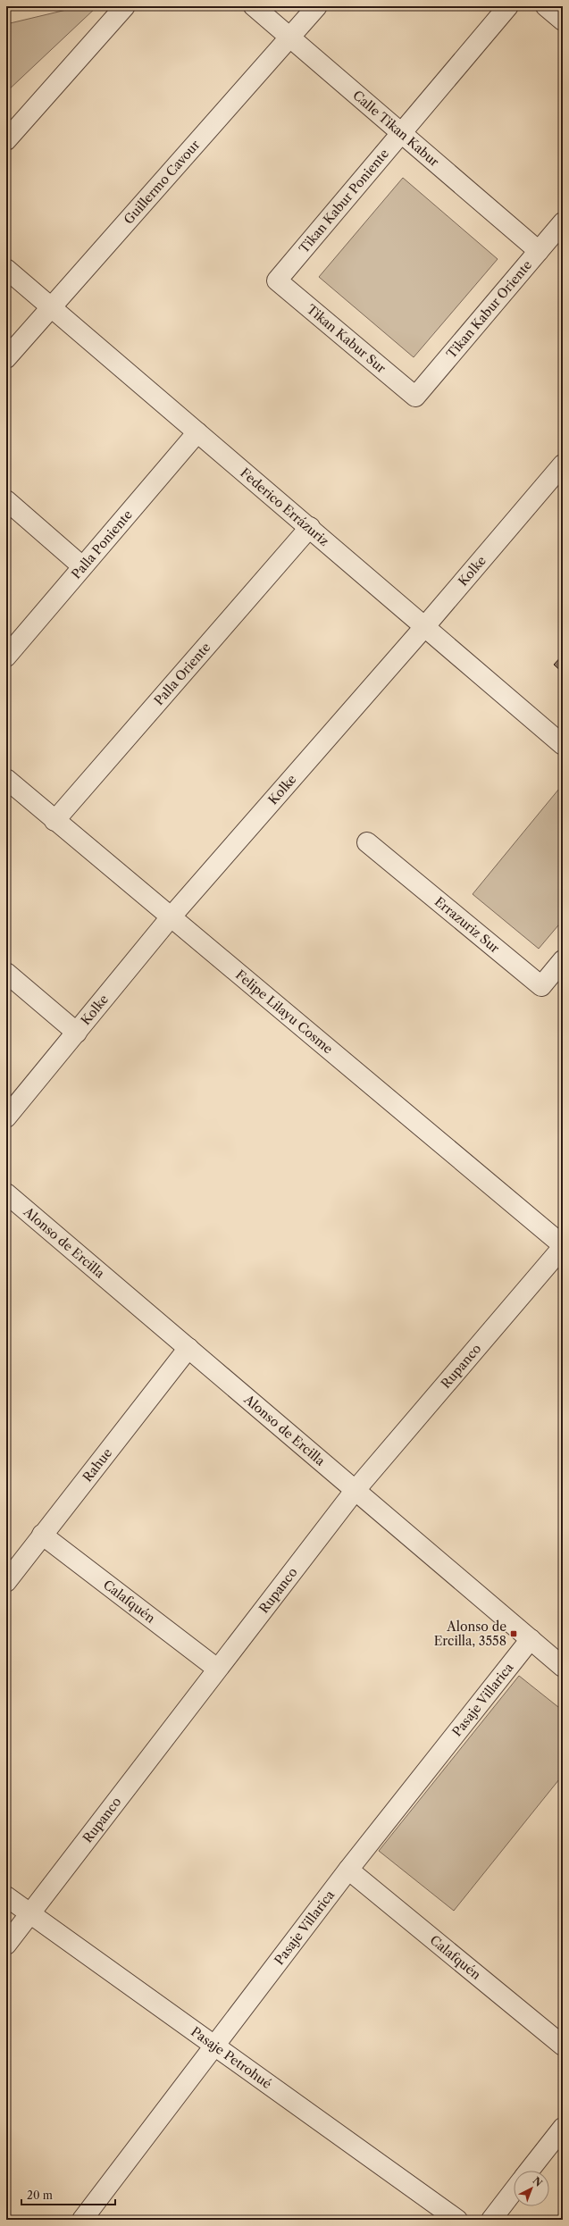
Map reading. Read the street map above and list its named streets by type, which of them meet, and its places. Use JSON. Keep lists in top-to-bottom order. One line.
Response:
{"streets":{"street":["Calle Tikan Kabur","Guillermo Cavour","Tikan Kabur Poniente","Tikan Kabur Oriente","Tikan Kabur Sur","Federico Errázuriz","Palla Poniente","Kolke","Palla Oriente","Errazuriz Sur","Felipe Lilayu Cosme","Alonso de Ercilla","Rupanco","Rahue","Calafquén","Pasaje Villarica","Pasaje Petrohué"]},"crossings":[["Calle Tikan Kabur","Guillermo Cavour"],["Calle Tikan Kabur","Tikan Kabur Poniente"],["Calle Tikan Kabur","Tikan Kabur Oriente"],["Guillermo Cavour","Federico Errázuriz"],["Tikan Kabur Poniente","Tikan Kabur Sur"],["Tikan Kabur Oriente","Tikan Kabur Sur"],["Federico Errázuriz","Palla Poniente"],["Federico Errázuriz","Kolke"],["Federico Errázuriz","Palla Oriente"],["Kolke","Felipe Lilayu Cosme"],["Palla Oriente","Felipe Lilayu Cosme"],["Felipe Lilayu Cosme","Rupanco"],["Alonso de Ercilla","Rupanco"],["Alonso de Ercilla","Rahue"],["Alonso de Ercilla","Pasaje Villarica"],["Rupanco","Calafquén"],["Rupanco","Pasaje Petrohué"],["Rahue","Calafquén"],["Calafquén","Pasaje Villarica"],["Pasaje Villarica","Pasaje Petrohué"]],"places":{"transit":["Alonso de Ercilla, 3558"]},"scale_bar":"20 m","north":"top right"}
